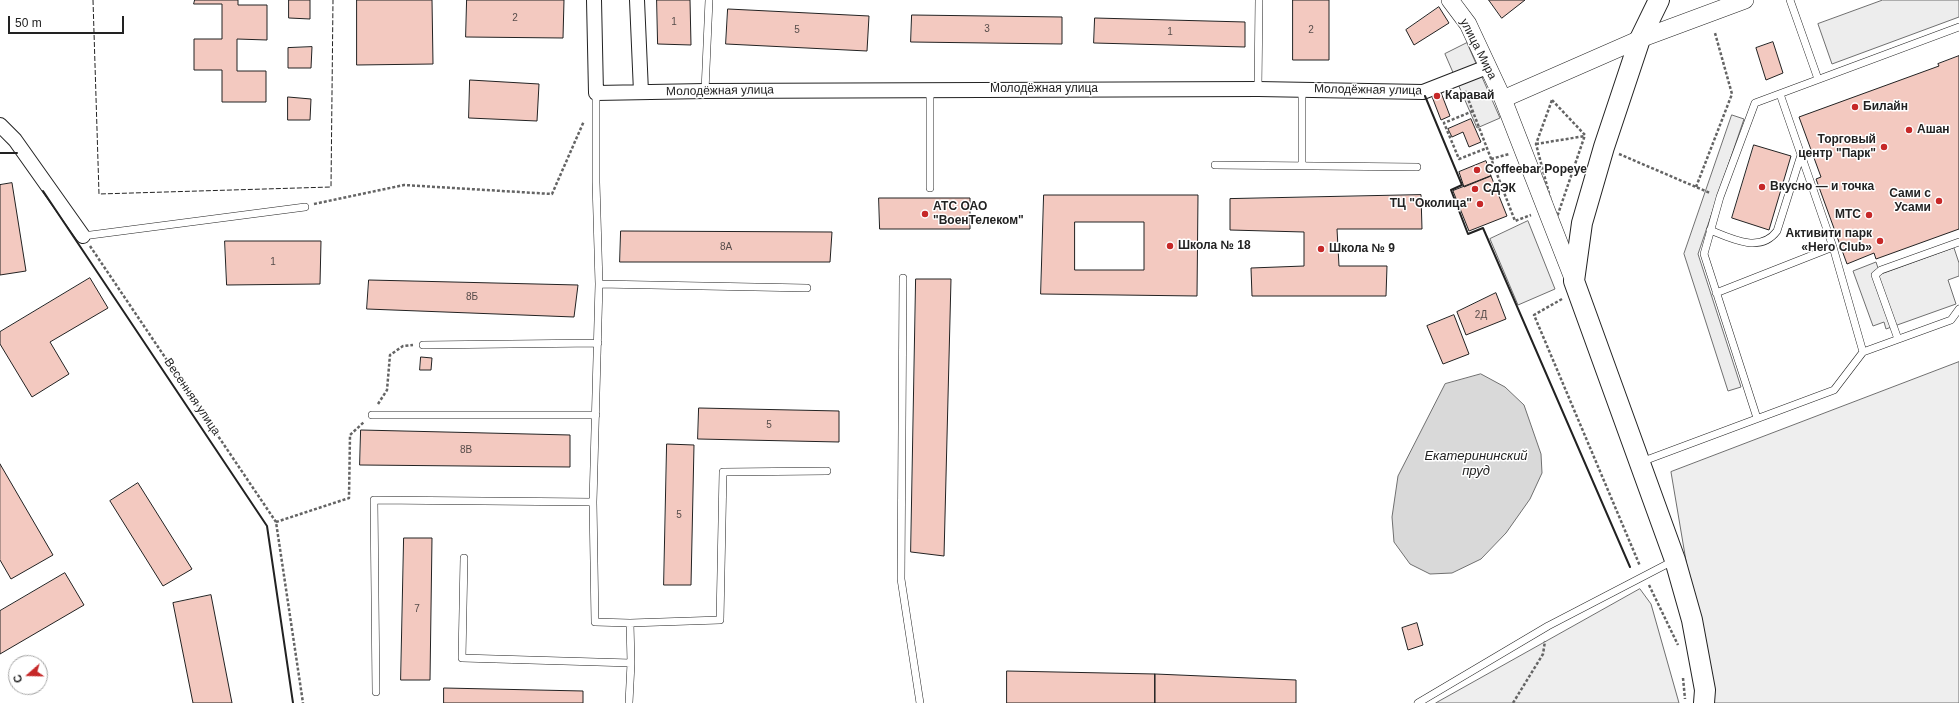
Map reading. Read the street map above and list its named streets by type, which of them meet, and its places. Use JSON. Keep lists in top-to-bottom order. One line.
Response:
{"streets":{"street":["улица Мира","Молодёжная улица"],"path":["Весенняя улица"]},"crossings":[["улица Мира","Молодёжная улица"]],"water":["Екатерининский пруд"],"places":["Каравай","Билайн","Ашан","Торговый центр \"Парк\"","Coffeebar Popeye","Вкусно — и точка","СДЭК","Сами с Усами","ТЦ \"Околица\"","АТС ОАО \"ВоенТелеком\"","МТС","Активити парк «Hero Club»","Школа № 18","Школа № 9"],"house_numbers":["2","1","3","5","2","1","8А","1","8Б","2Д","5","8В","5","7"],"scale_bar":"50 m","north":"left"}
